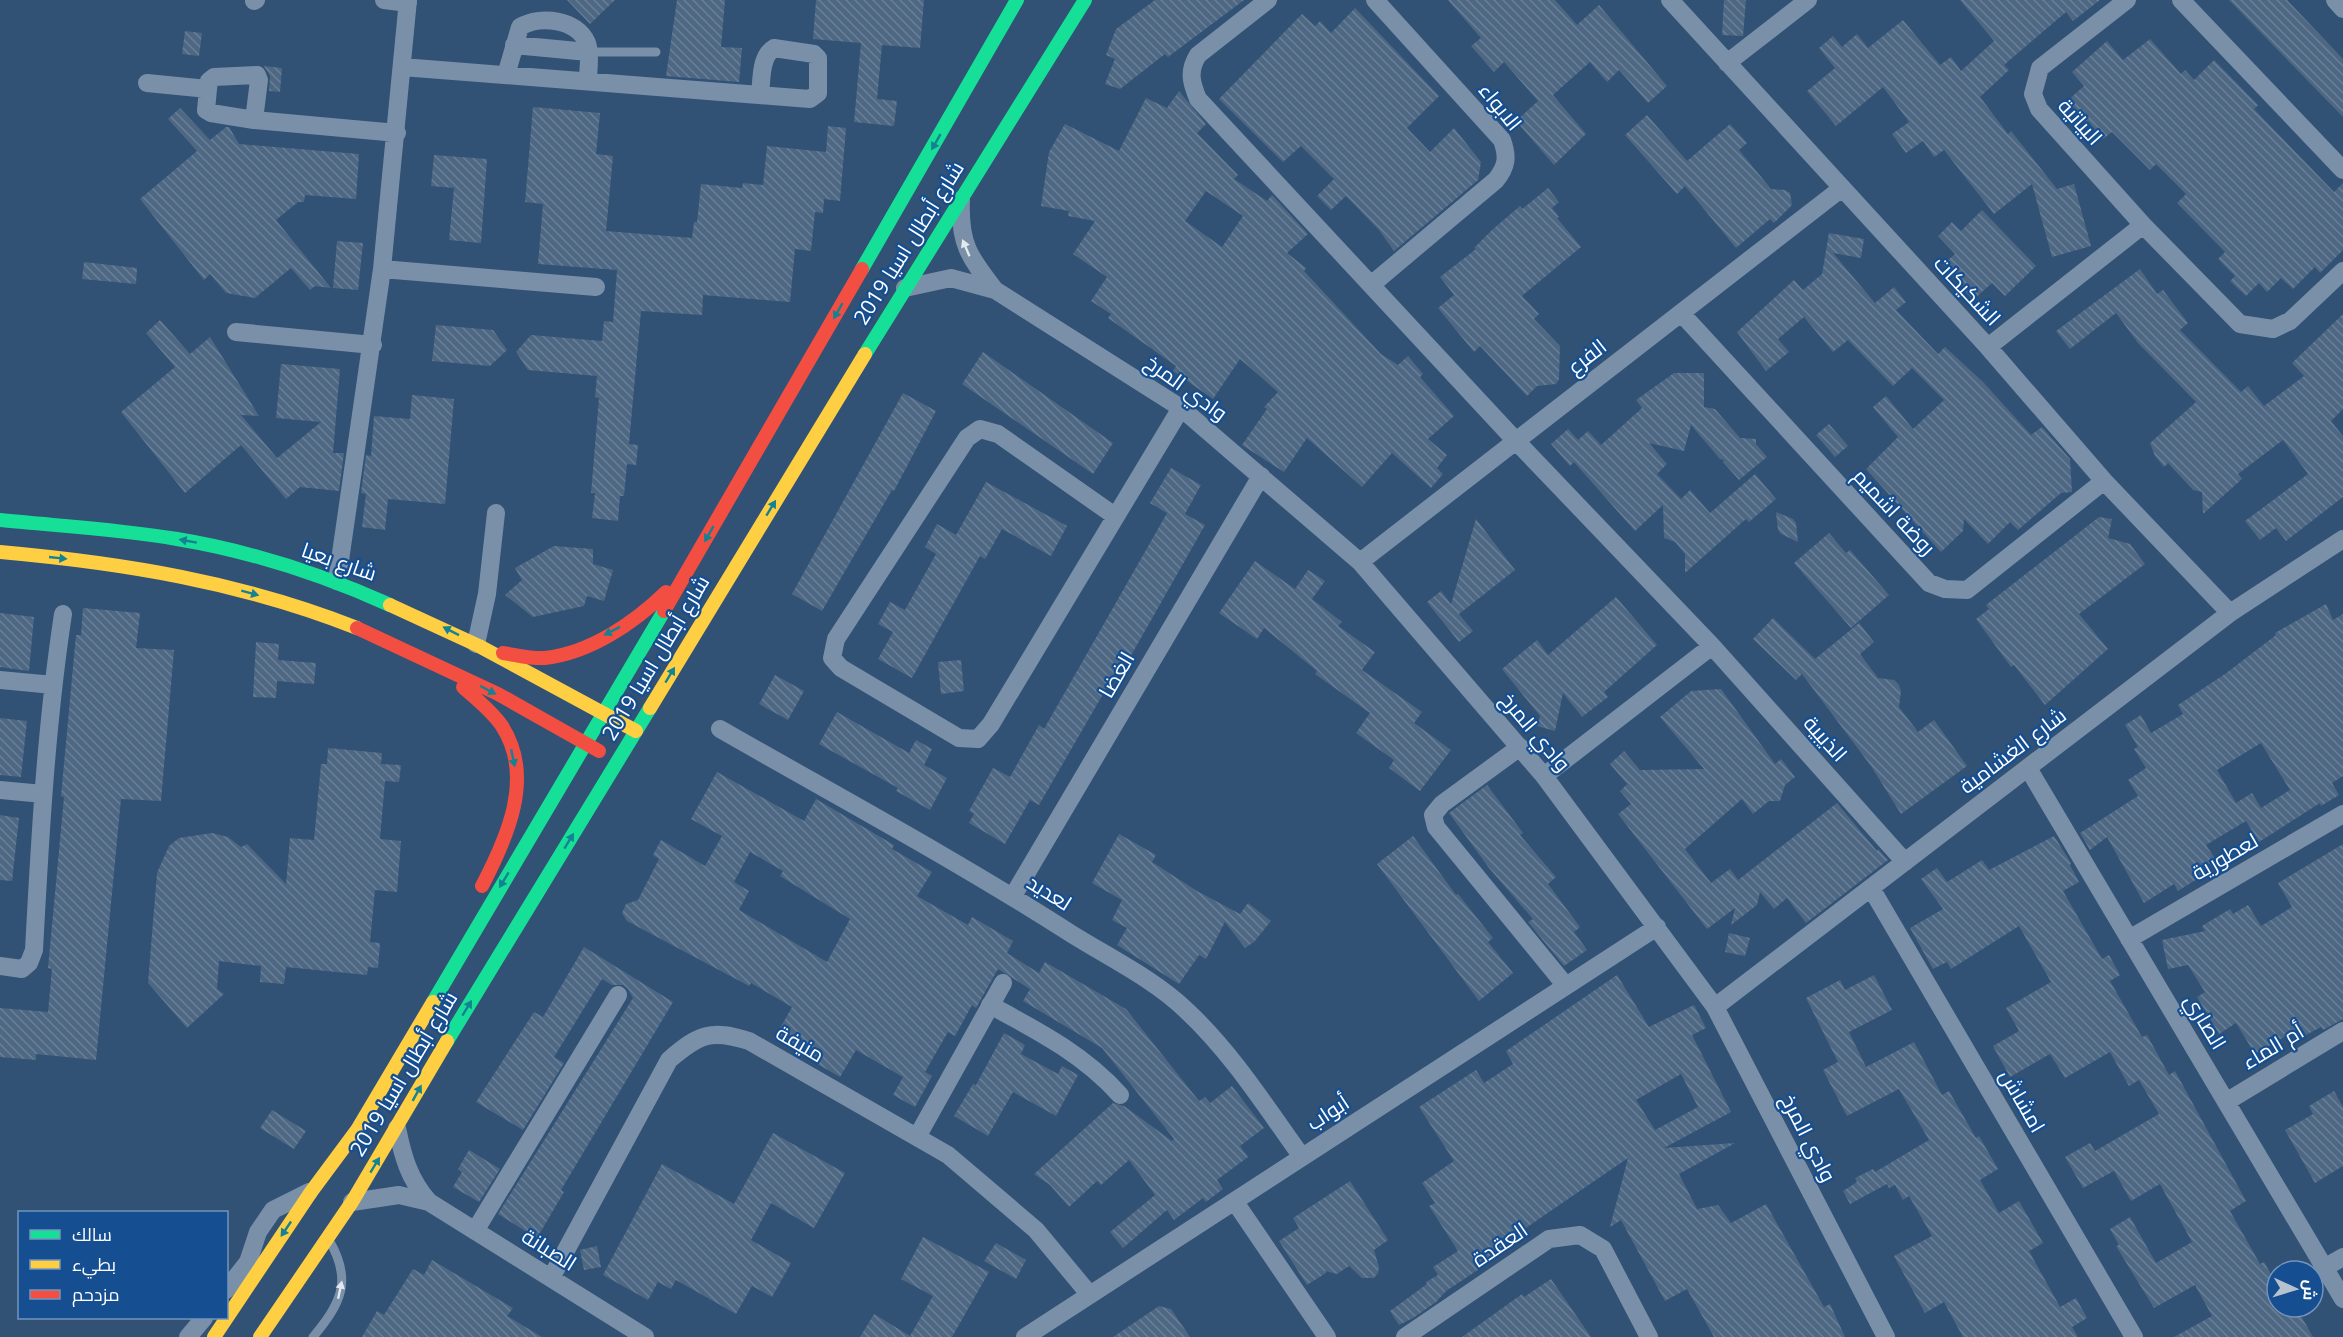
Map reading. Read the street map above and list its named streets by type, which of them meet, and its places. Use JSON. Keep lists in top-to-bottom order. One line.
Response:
{"streets":{"main road":["شارع أبطال اسيا 2019","شارع بعيا"],"street":["الابواء","البياتية","الشكيكات","الفرع","وادي المرخ","روضة اشميم","الغضا","الذيبية","شارع الغشامية","لعطورية","لعديد","الصاري","منيفة","أم الماء","امشاش","أبواب","العقدة","الصبانة"]},"crossings":[["شارع أبطال اسيا 2019","وادي المرخ"],["شارع أبطال اسيا 2019","شارع بعيا"],["شارع أبطال اسيا 2019","الصبانة"],["الشكيكات","الفرع"],["الشكيكات","روضة اشميم"],["الشكيكات","شارع الغشامية"],["الفرع","وادي المرخ"],["الفرع","روضة اشميم"],["الفرع","الذيبية"],["وادي المرخ","الغضا"],["وادي المرخ","شارع الغشامية"],["وادي المرخ","أبواب"],["الغضا","لعديد"],["الذيبية","شارع الغشامية"],["شارع الغشامية","الصاري"],["شارع الغشامية","امشاش"],["لعطورية","الصاري"],["لعديد","أبواب"],["الصاري","أم الماء"],["منيفة","أبواب"],["منيفة","الصبانة"]],"legend":["سالك","بطيء","مزدحم"],"north":"right"}
